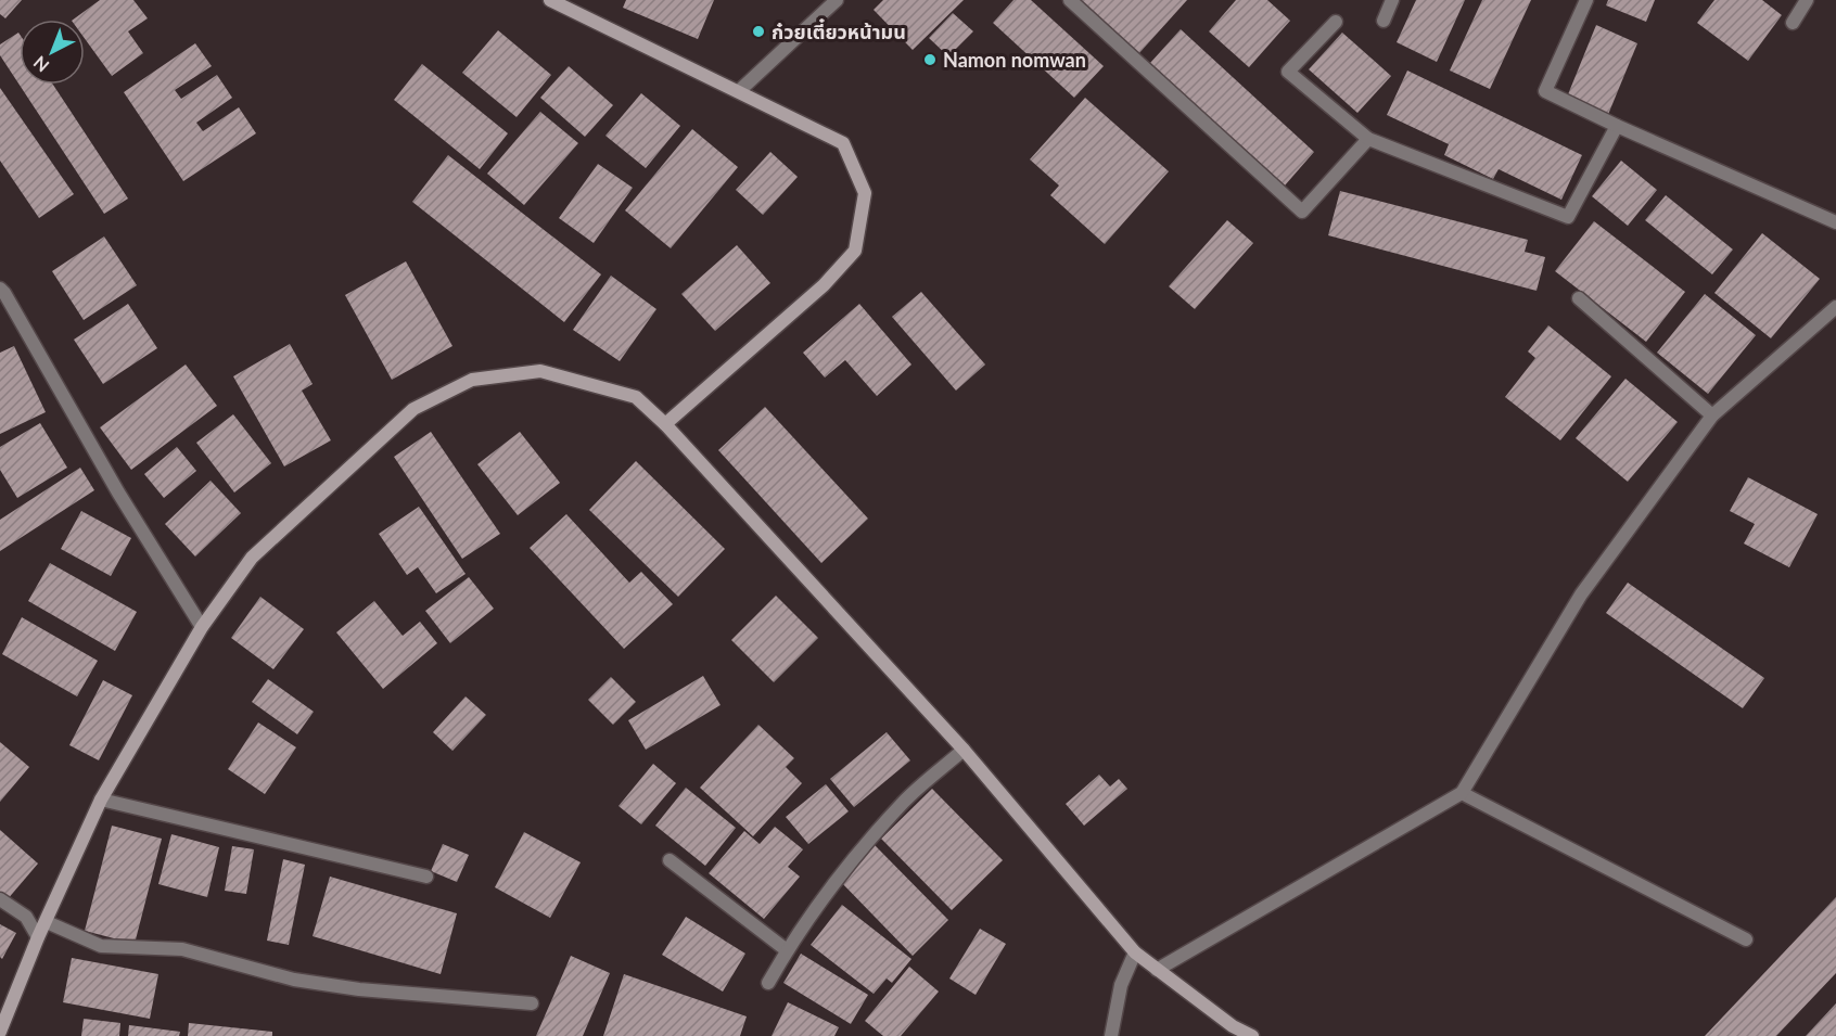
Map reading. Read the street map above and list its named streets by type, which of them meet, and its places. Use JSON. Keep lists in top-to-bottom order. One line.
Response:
{"places":["ก๋วยเตี๋ยวหน้ามน","Namon nomwan"],"north":"bottom left"}
